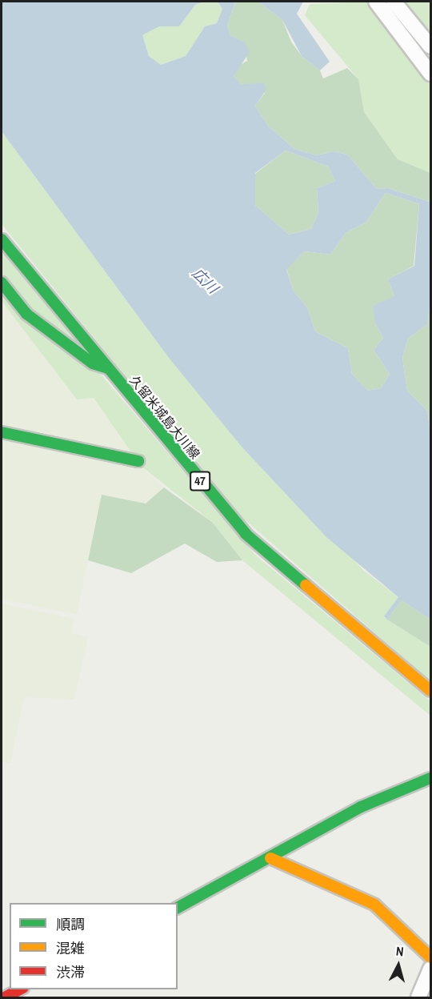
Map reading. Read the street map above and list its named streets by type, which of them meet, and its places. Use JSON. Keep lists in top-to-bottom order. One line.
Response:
{"streets":{"street":["久留米城島大川線","47"]},"water":["広川"],"legend":["順調","混雑","渋滞"],"north":"top"}
